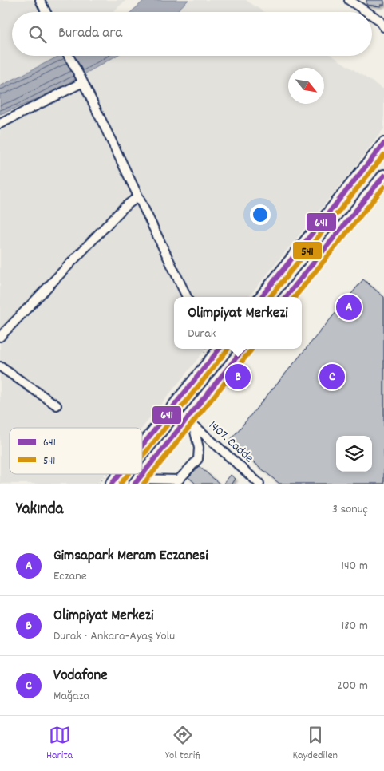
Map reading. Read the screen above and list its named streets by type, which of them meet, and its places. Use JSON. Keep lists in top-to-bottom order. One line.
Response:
{"streets":{"street":["1407. Cadde"]},"lines":["transit line 641","transit line 541"],"legend":["641","541"],"north":"bottom right","page":{"search":"Burada ara","pins":["A","B","C"],"popup":["Olimpiyat Merkezi","Durak"],"heading":["Yakında","3 sonuç"],"list":[{"mark":"A","name":"Gimsapark Meram Eczanesi","note":"Eczane","value":"140 m"},{"mark":"B","name":"Olimpiyat Merkezi","note":"Durak · Ankara-Ayaş Yolu","value":"180 m"},{"mark":"C","name":"Vodafone","note":"Mağaza","value":"200 m"}],"nav":["Harita","Yol tarifi","Kaydedilen"]}}
